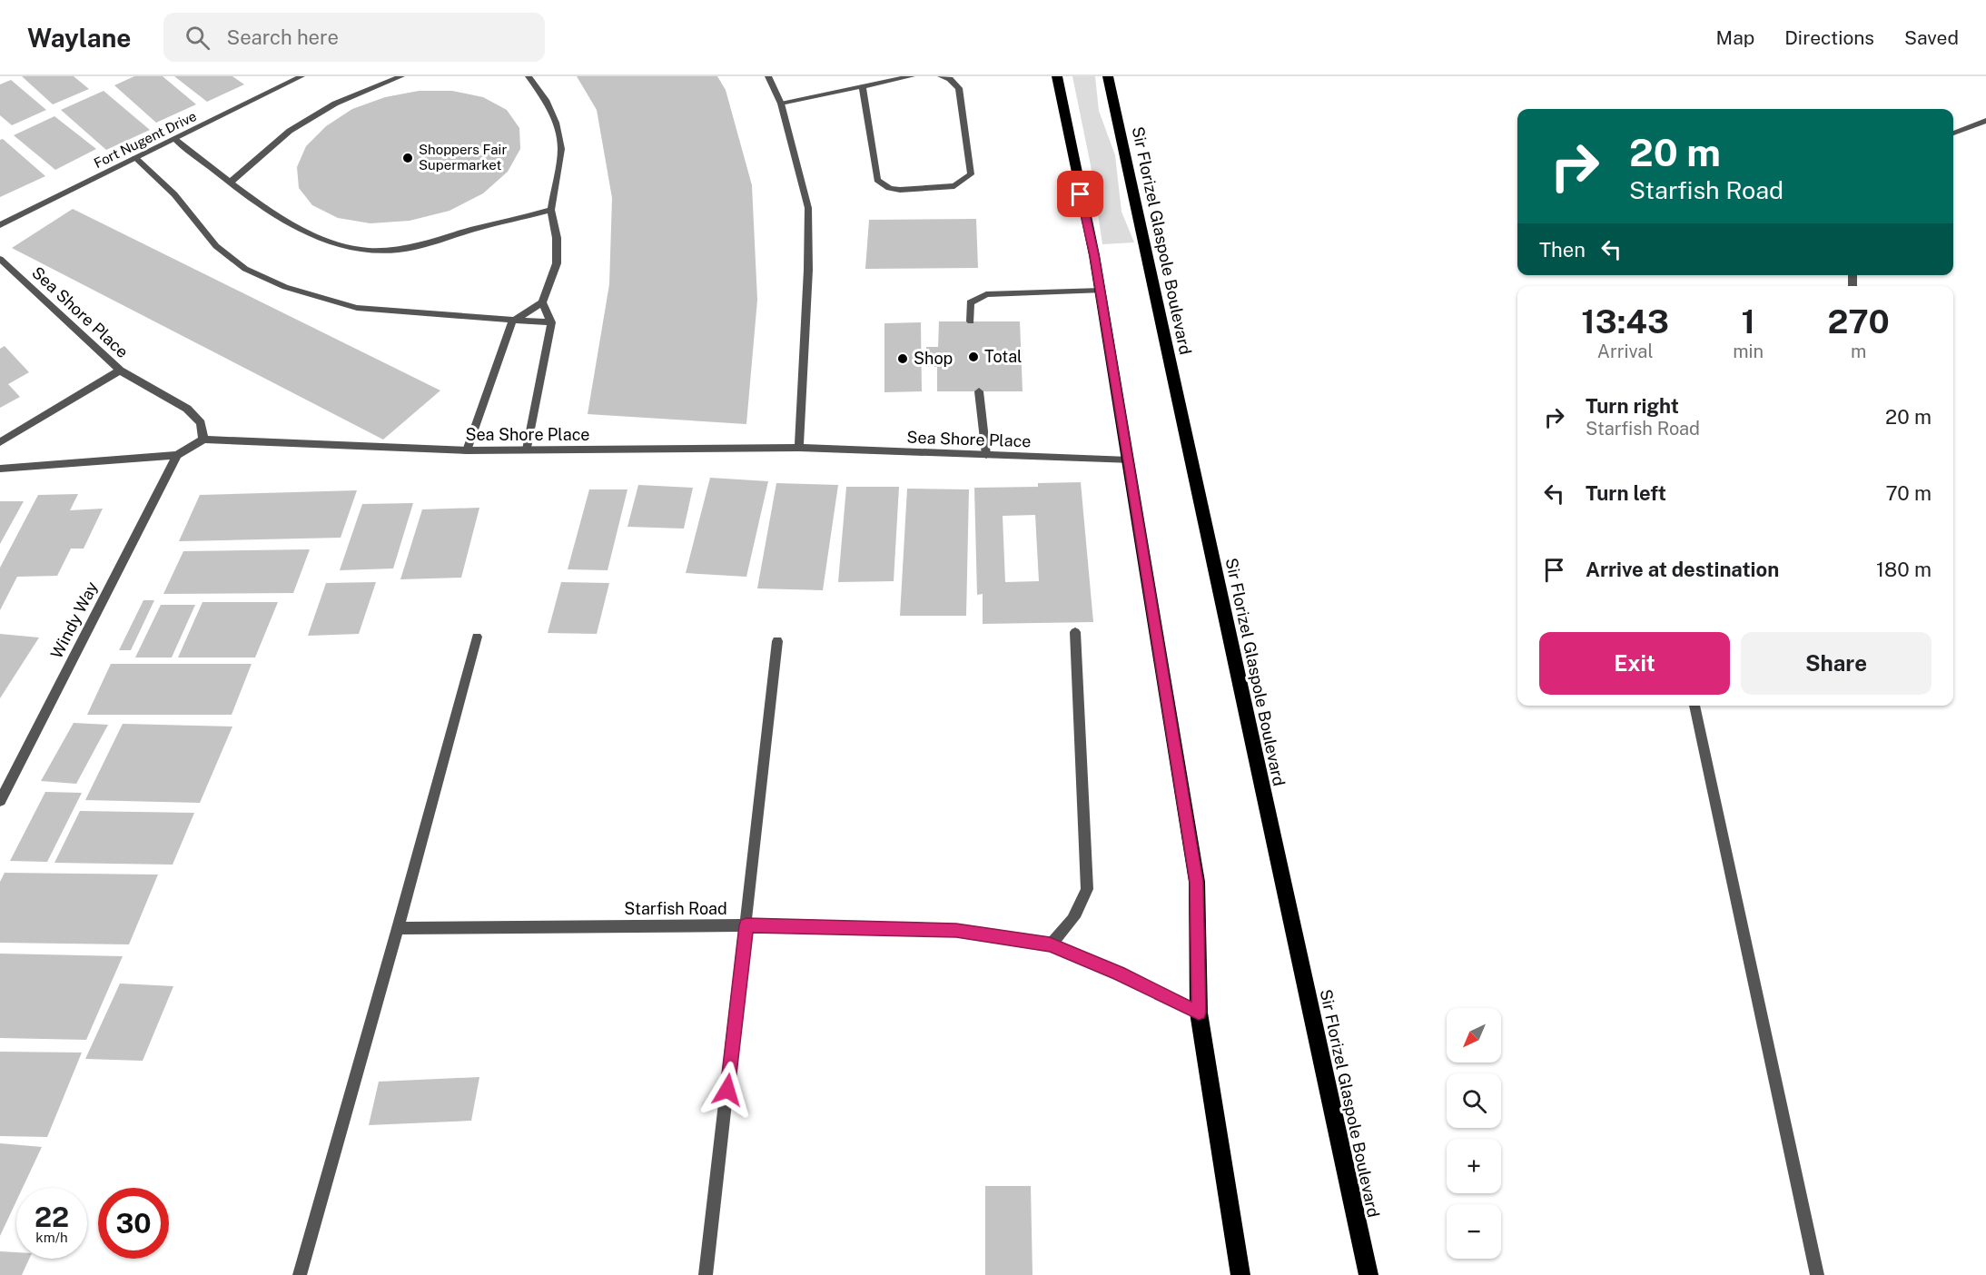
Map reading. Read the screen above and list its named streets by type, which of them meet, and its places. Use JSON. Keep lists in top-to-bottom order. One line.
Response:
{"streets":{"highway":["Sir Florizel Glaspole Boulevard"],"street":["Fort Nugent Drive","Sea Shore Place","Windy Way","Starfish Road"]},"places":["Shoppers Fair Supermarket","Total","Shop"],"north":"bottom left","page":{"header":"Waylane","search":"Search here","nav":["Map","Directions","Saved"],"turn":["20 m","Starfish Road"],"then":"Then","eta":["13:43","Arrival","1","min","270","m"],"list":[{"name":"Turn right","note":"Starfish Road","value":"20 m"},{"name":"Turn left","value":"70 m"},{"name":"Arrive at destination","value":"180 m"}],"buttons":["Exit","Share"],"map_buttons":["+","−"],"speed":"22 km/h","limit":"30"}}
